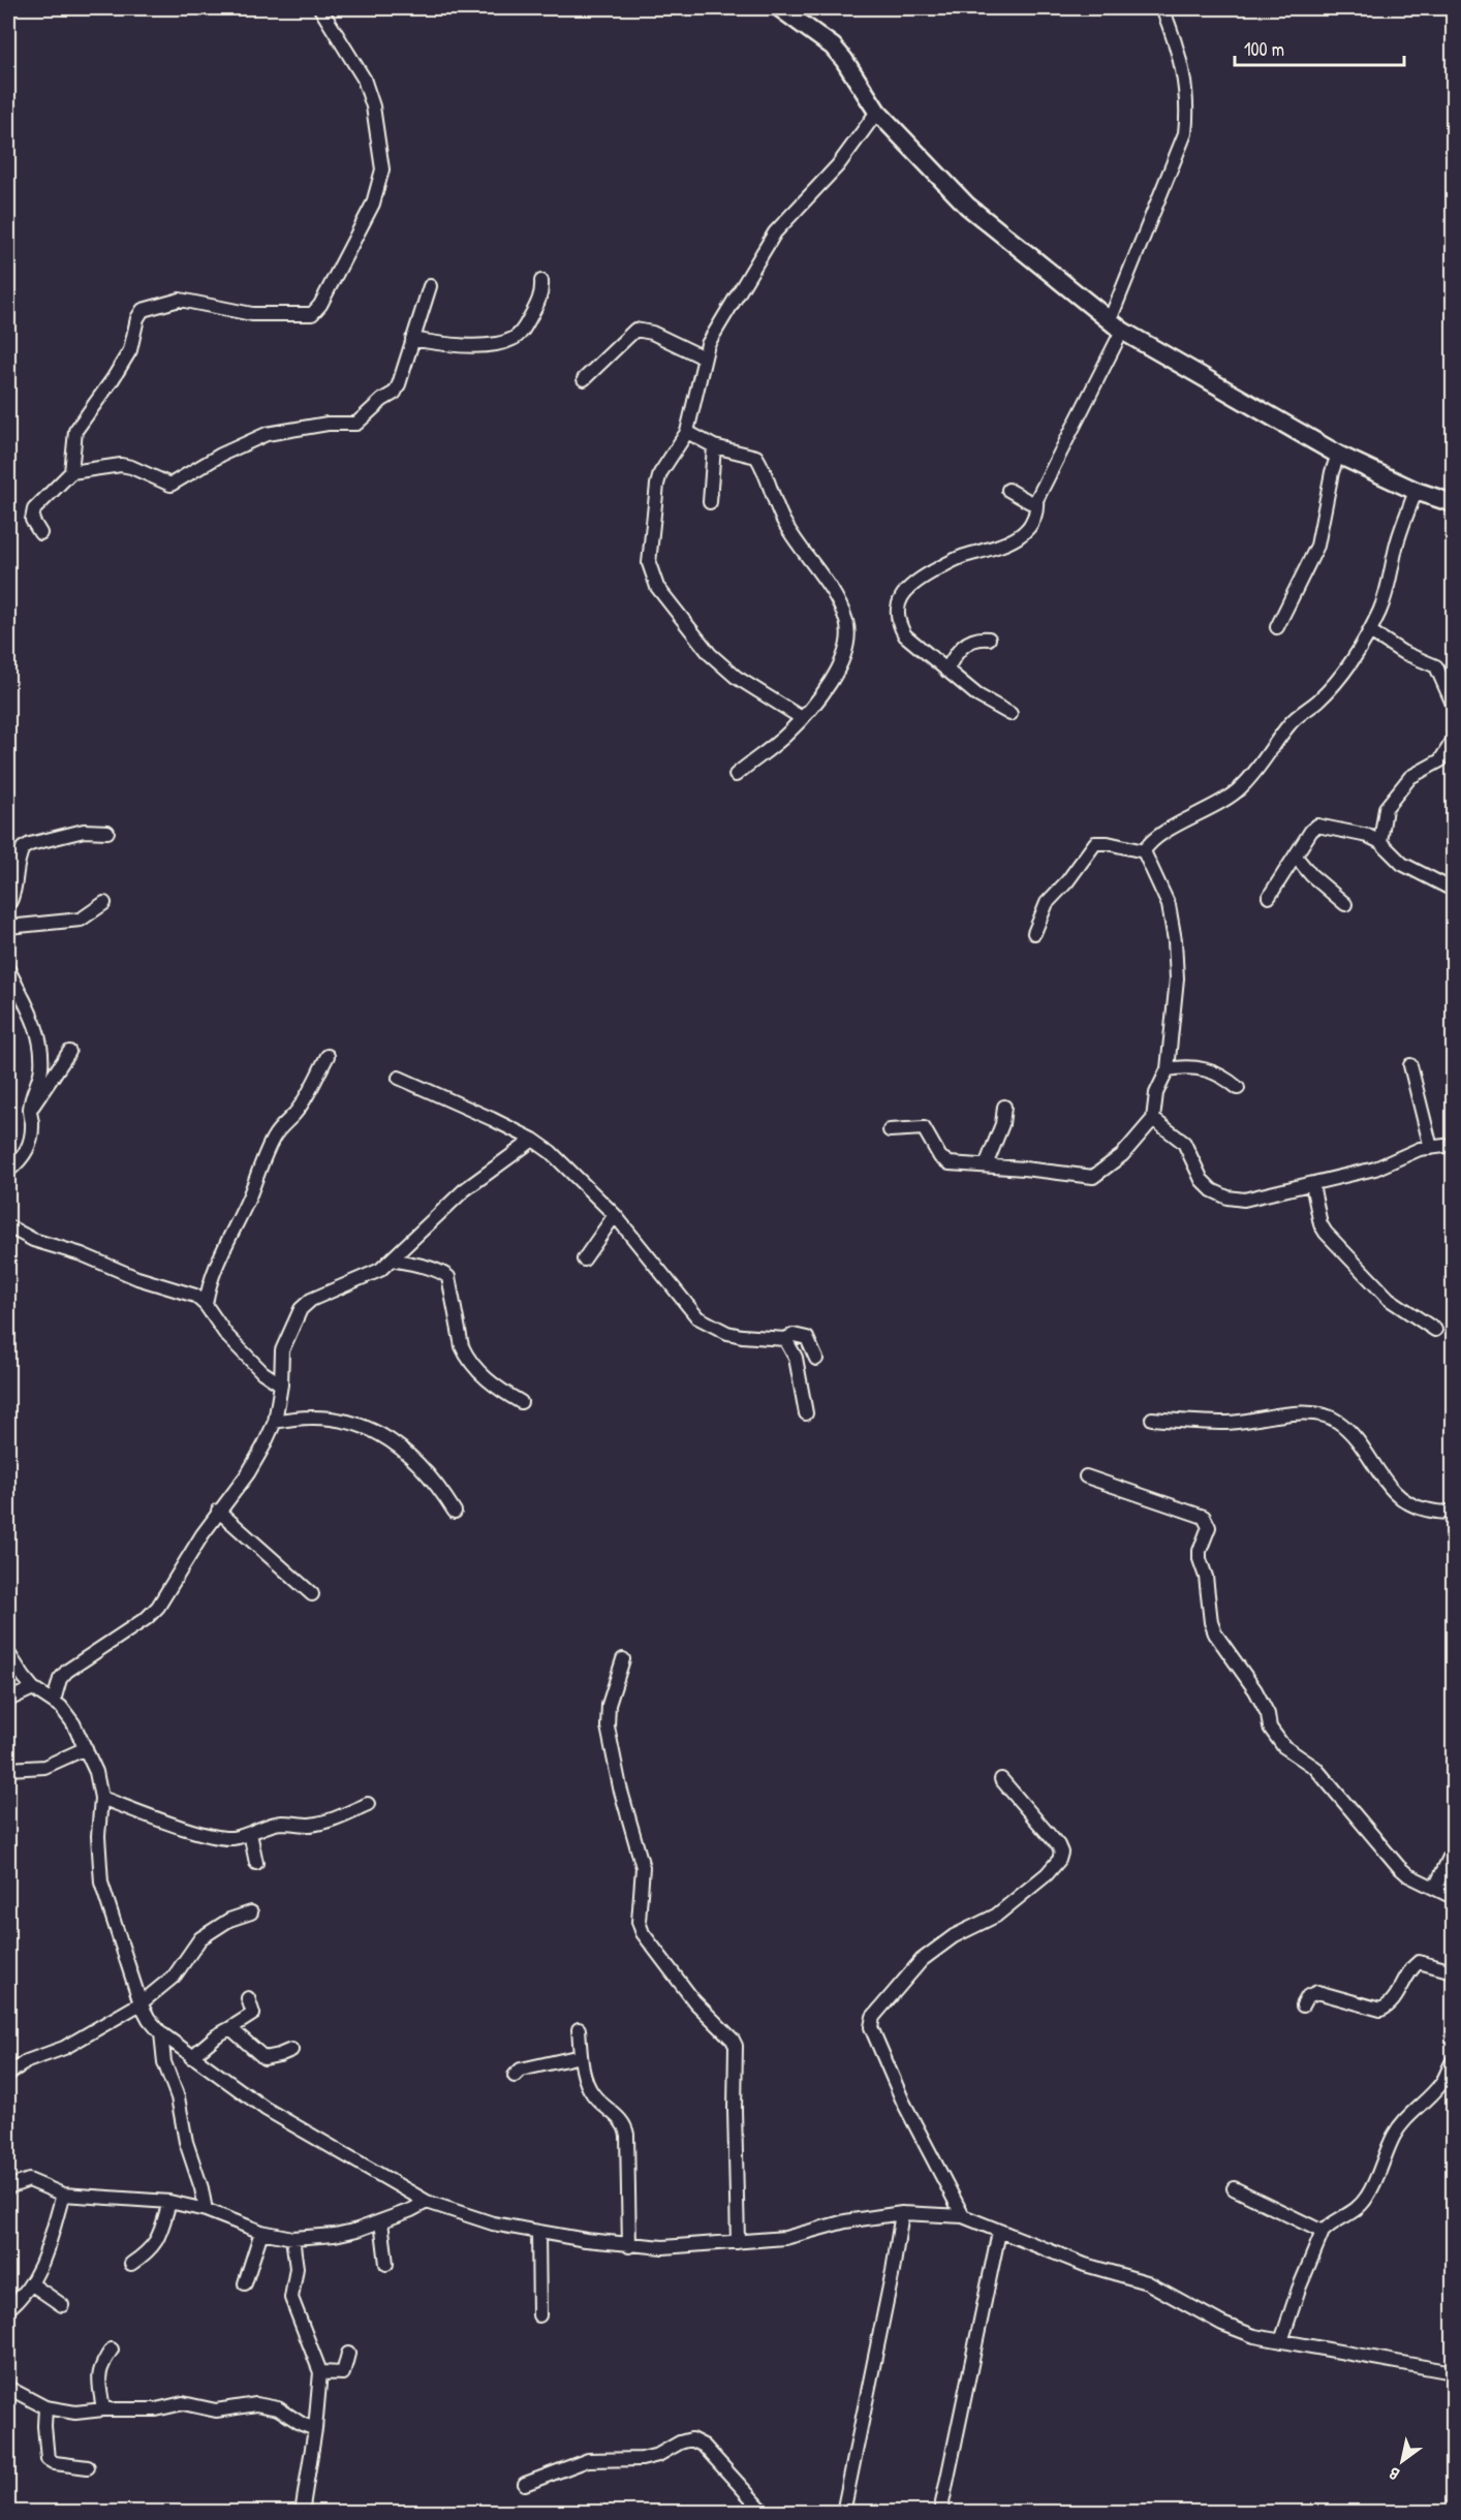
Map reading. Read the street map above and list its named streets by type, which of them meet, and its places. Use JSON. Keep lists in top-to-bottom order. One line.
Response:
{"scale_bar":"100 m","north":"bottom left"}
